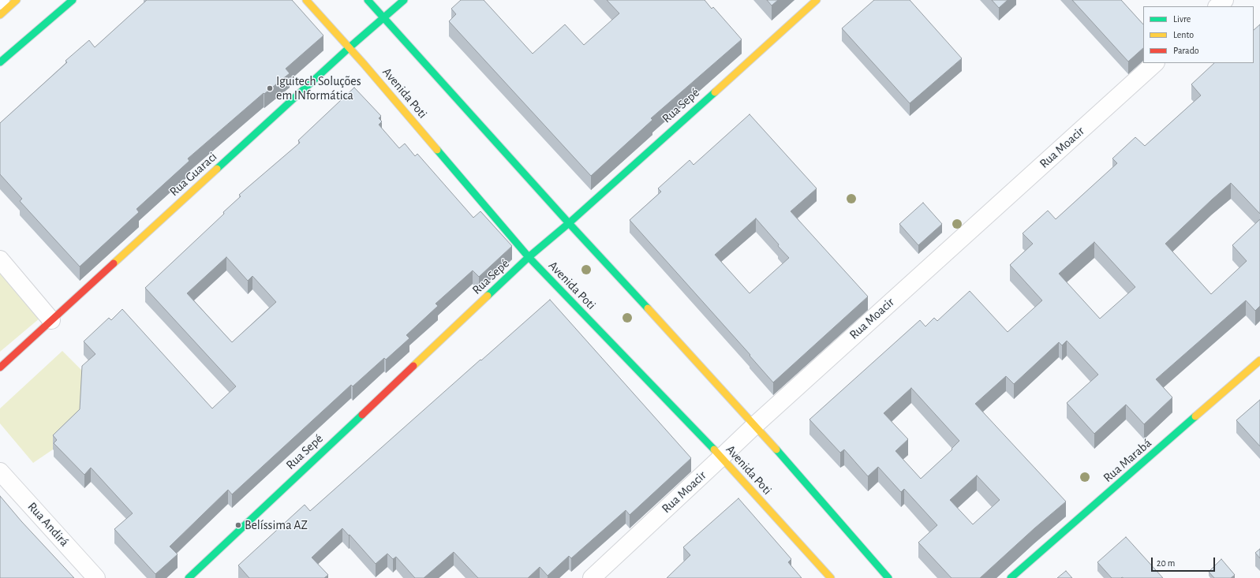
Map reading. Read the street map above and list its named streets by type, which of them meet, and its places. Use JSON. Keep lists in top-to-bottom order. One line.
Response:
{"streets":{"street":["Avenida Poti","Rua Sepé","Rua Moacir","Rua Guaraci","Rua Marabá","Rua Andirá"]},"crossings":[["Avenida Poti","Rua Sepé"],["Avenida Poti","Rua Moacir"],["Avenida Poti","Rua Guaraci"]],"places":["Iguitech Soluções em INformática","Belíssima AZ"],"legend":["Livre","Lento","Parado"],"scale_bar":"20 m"}
